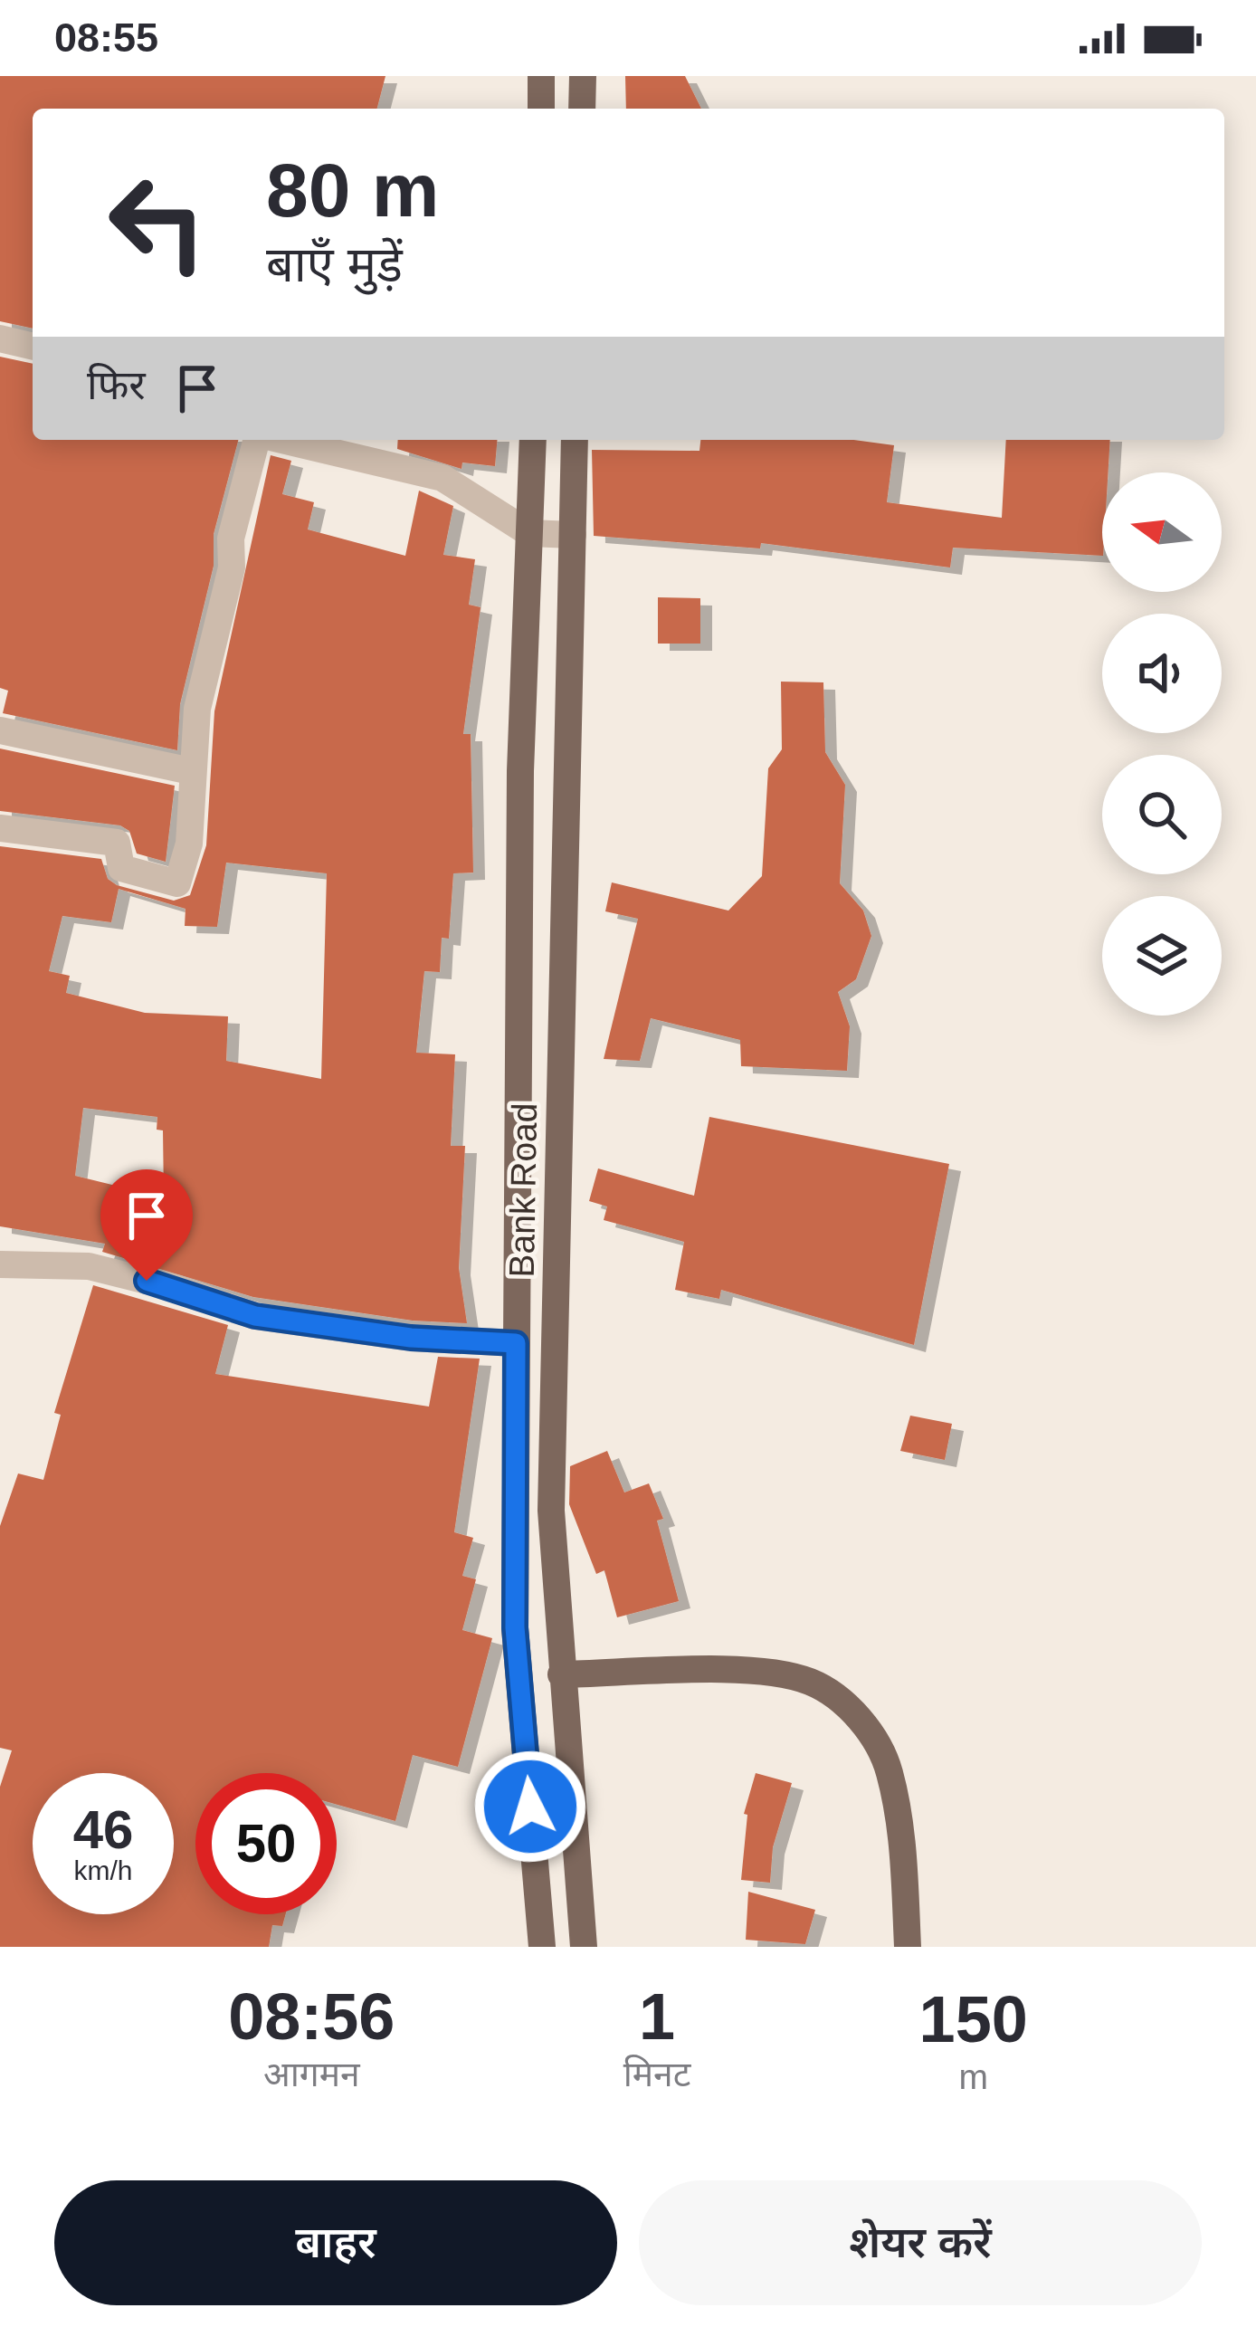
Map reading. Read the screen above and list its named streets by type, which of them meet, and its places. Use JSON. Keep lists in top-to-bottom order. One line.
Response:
{"streets":{"main road":["Bank Road"]},"north":"left","page":{"status":"08:55","turn":["80 m","बाएँ मुड़ें"],"then":"फिर","speed":"46 km/h","limit":"50","eta":["08:56","आगमन","1","मिनट","150","m"],"buttons":["बाहर","शेयर करें"]}}
